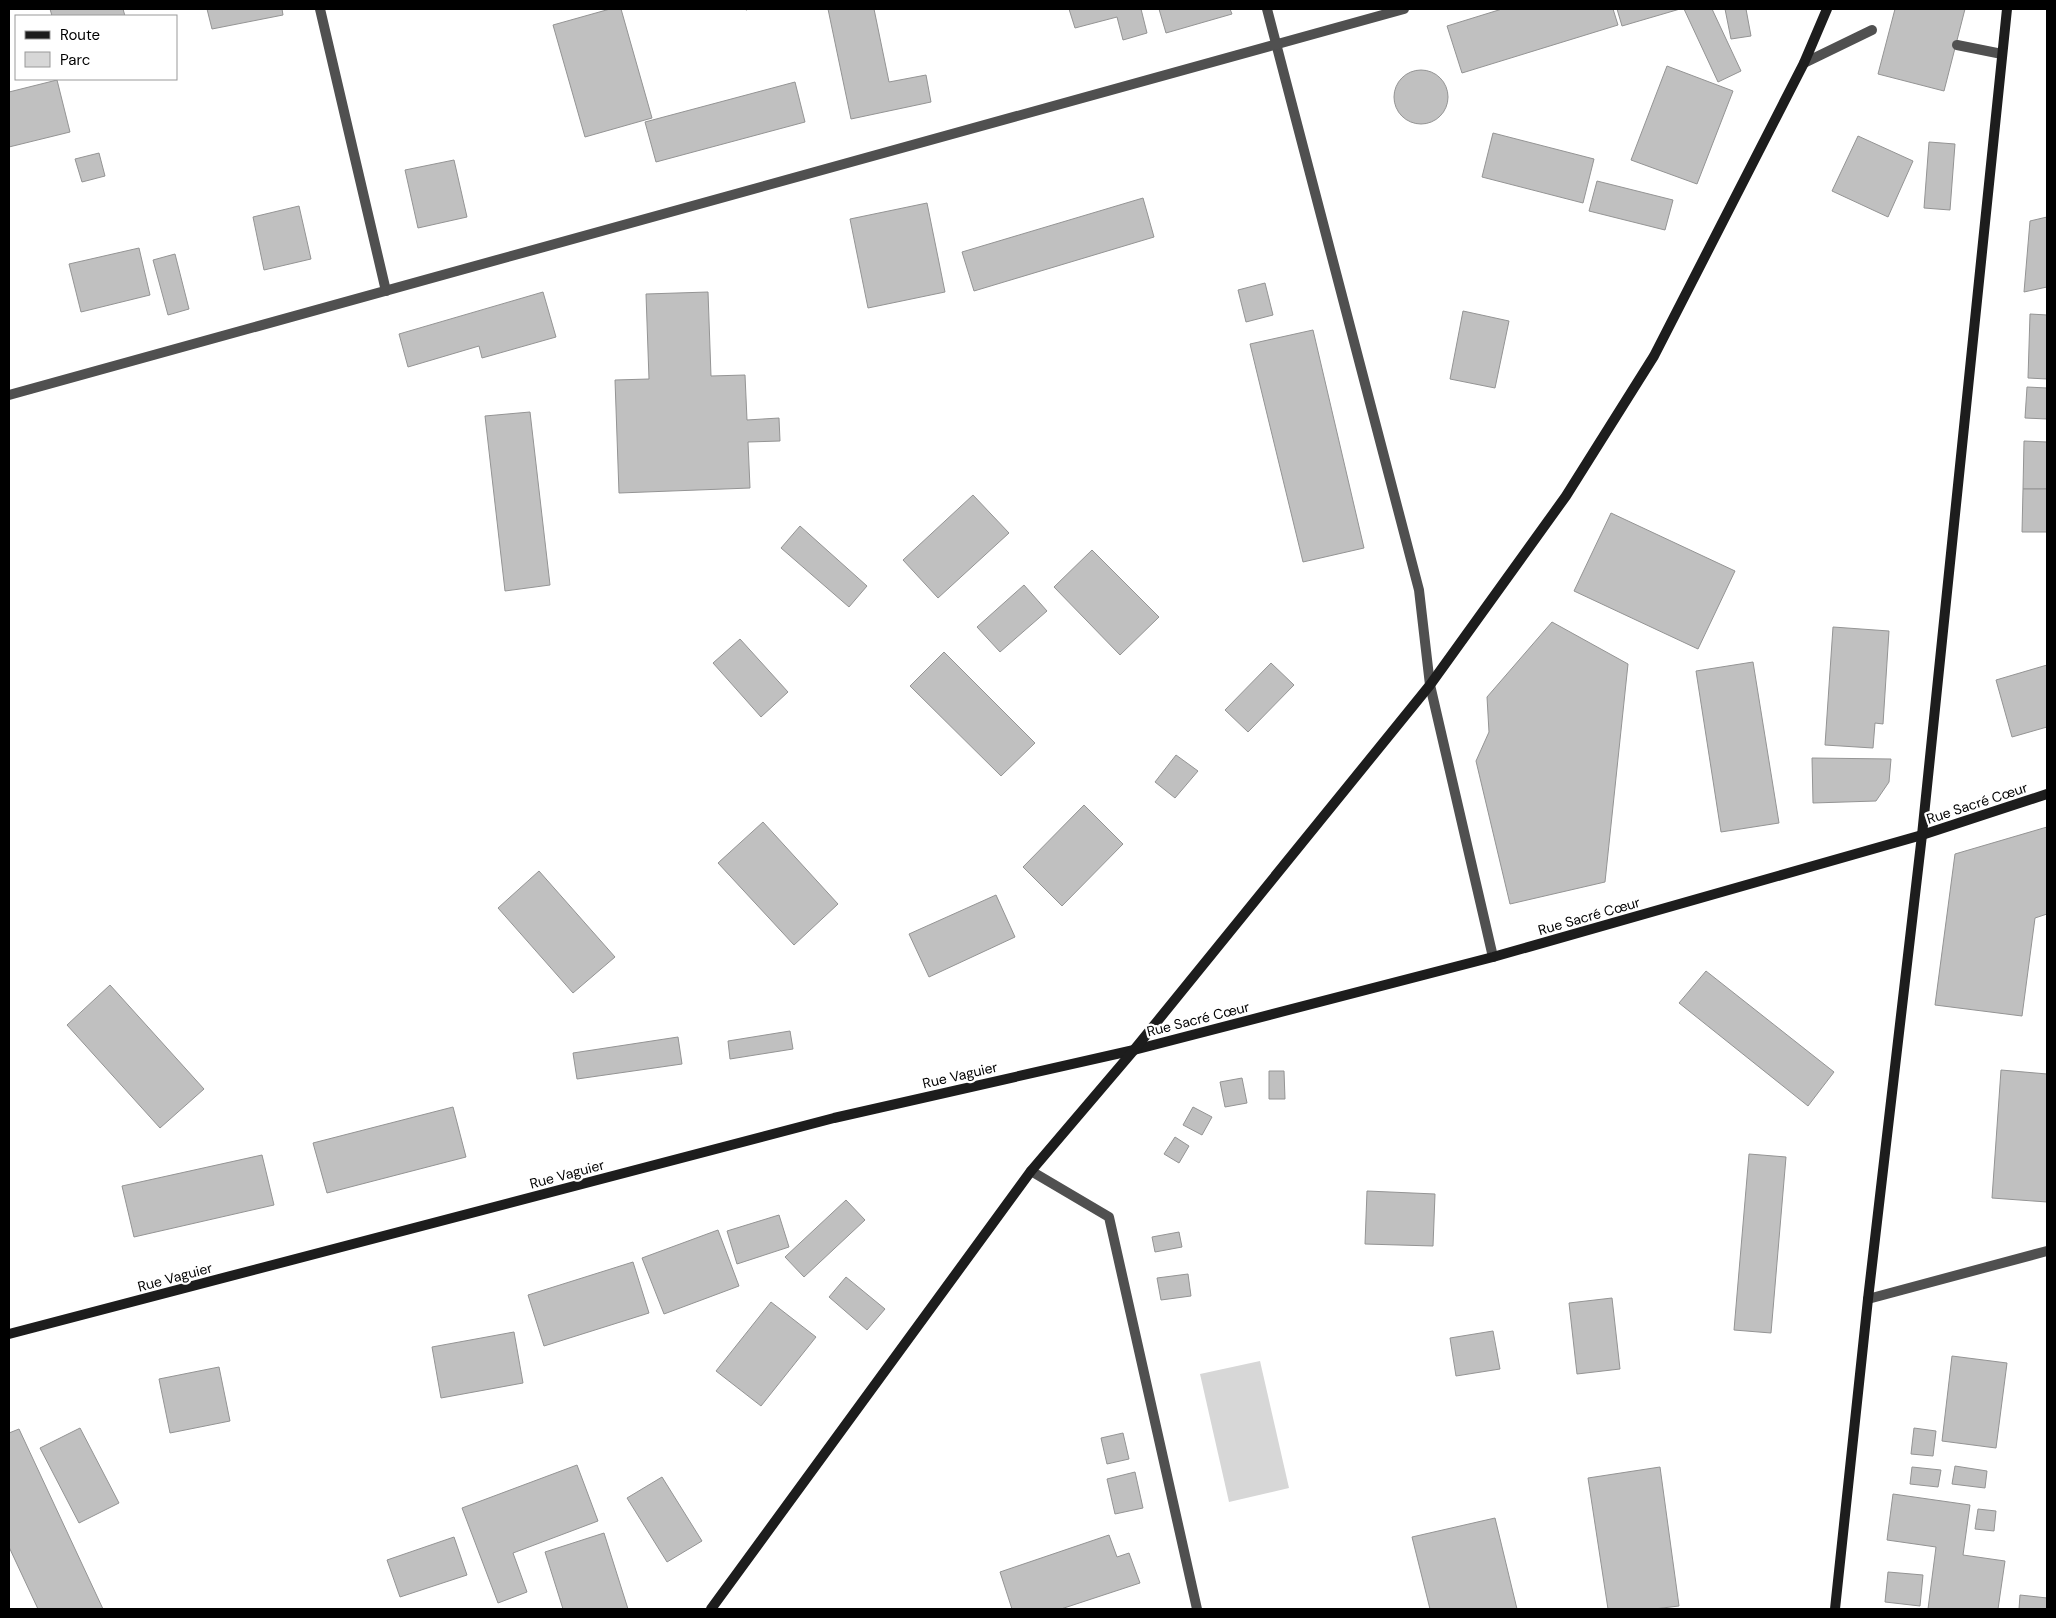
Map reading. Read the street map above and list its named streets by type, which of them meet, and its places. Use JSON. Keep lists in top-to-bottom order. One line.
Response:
{"streets":{"street":["Rue Sacré Cœur","Rue Vaguier"]},"crossings":[["Rue Sacré Cœur","Rue Vaguier"]],"legend":["Route","Parc"]}
